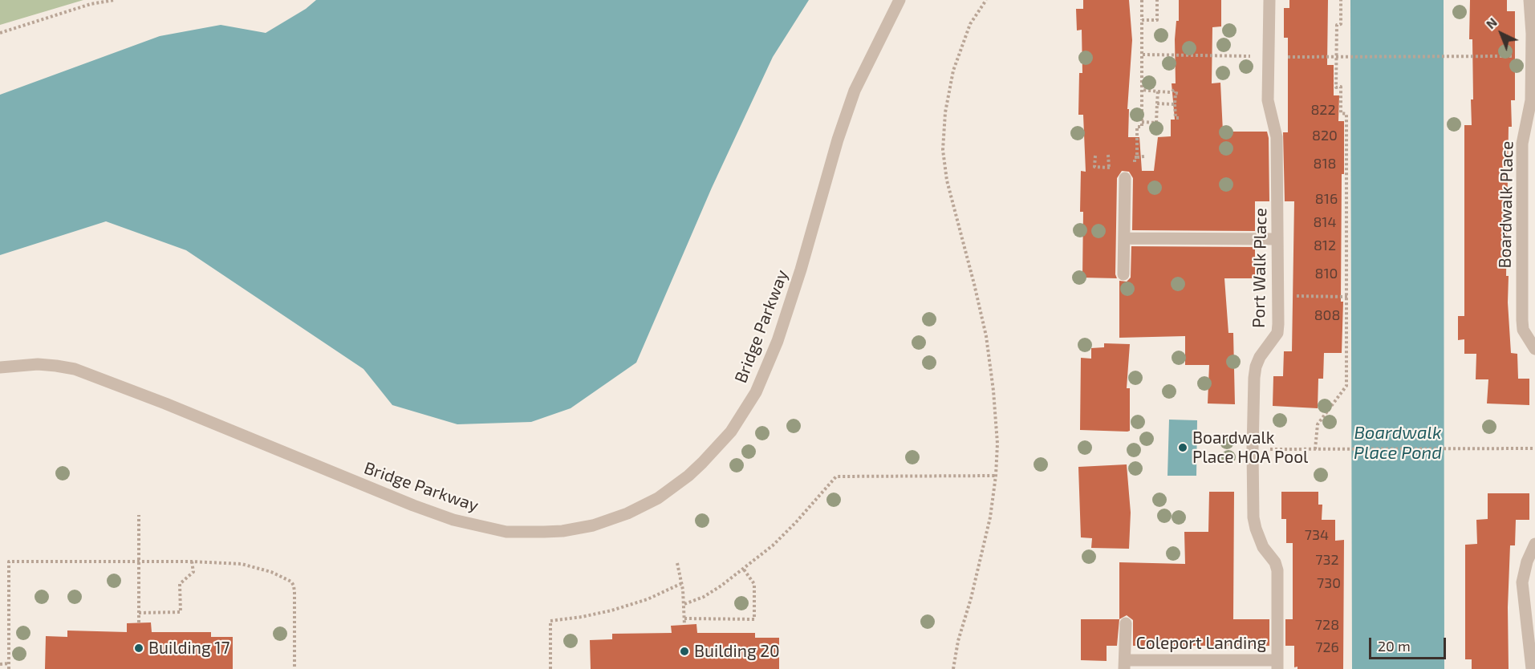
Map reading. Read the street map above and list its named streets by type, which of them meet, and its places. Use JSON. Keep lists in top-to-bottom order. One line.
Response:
{"streets":{"street":["Boardwalk Place","Port Walk Place","Bridge Parkway","Coleport Landing"]},"crossings":[["Port Walk Place","Coleport Landing"]],"water":["Boardwalk Place Pond"],"places":["Boardwalk Place HOA Pool","Building 17","Building 20"],"house_numbers":["822","820","818","816","814","812","810","808","734","732","730","728","726"],"scale_bar":"20 m","north":"top left"}
